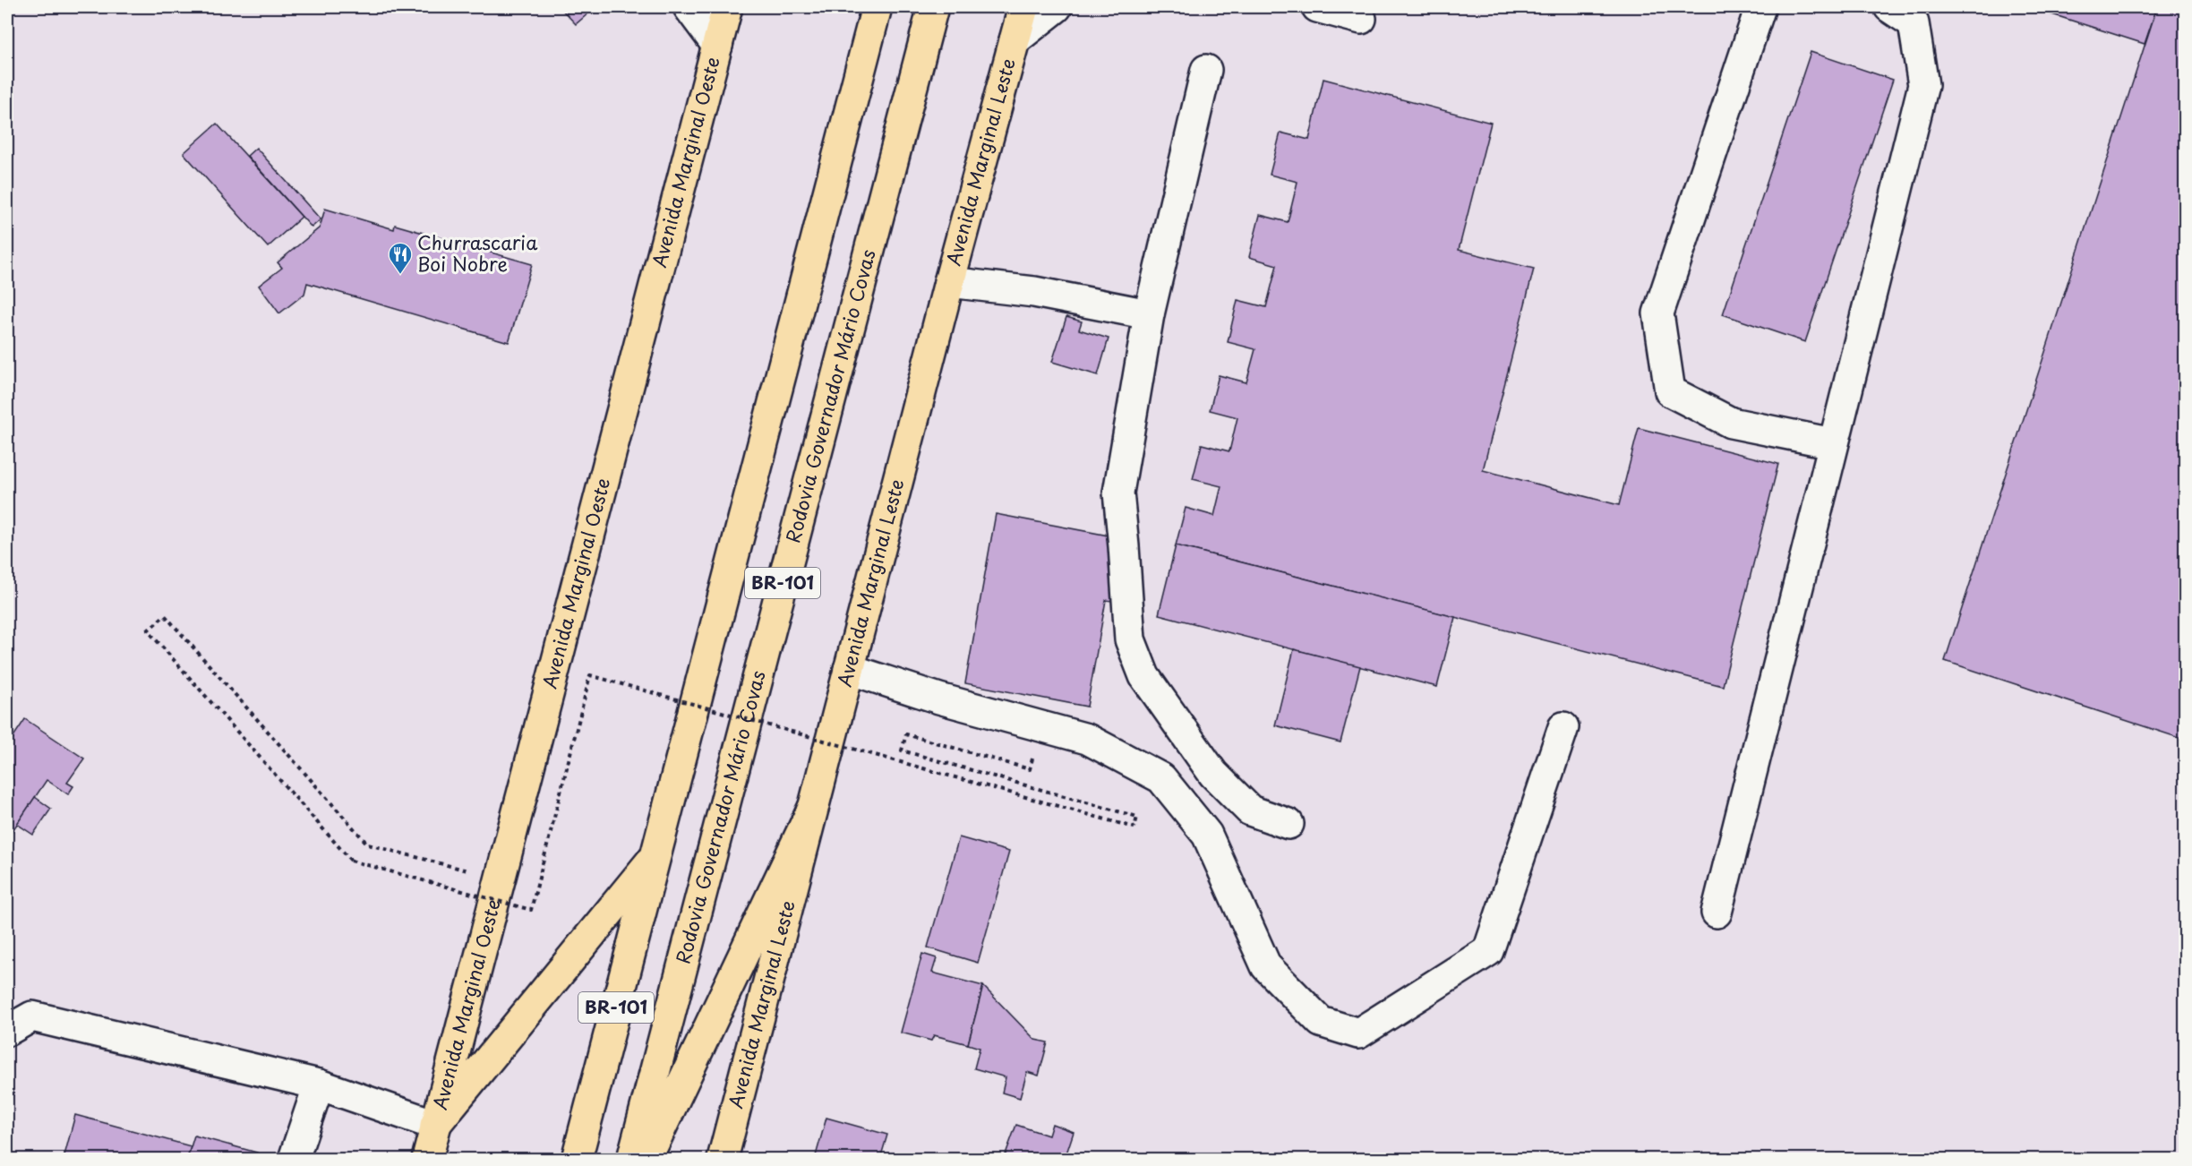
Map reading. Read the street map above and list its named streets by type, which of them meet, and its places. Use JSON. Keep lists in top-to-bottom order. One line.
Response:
{"streets":{"main road":["Avenida Marginal Leste","Avenida Marginal Oeste","Rodovia Governador Mário Covas","BR-101"]},"places":{"restaurant":["Churrascaria Boi Nobre"]}}
